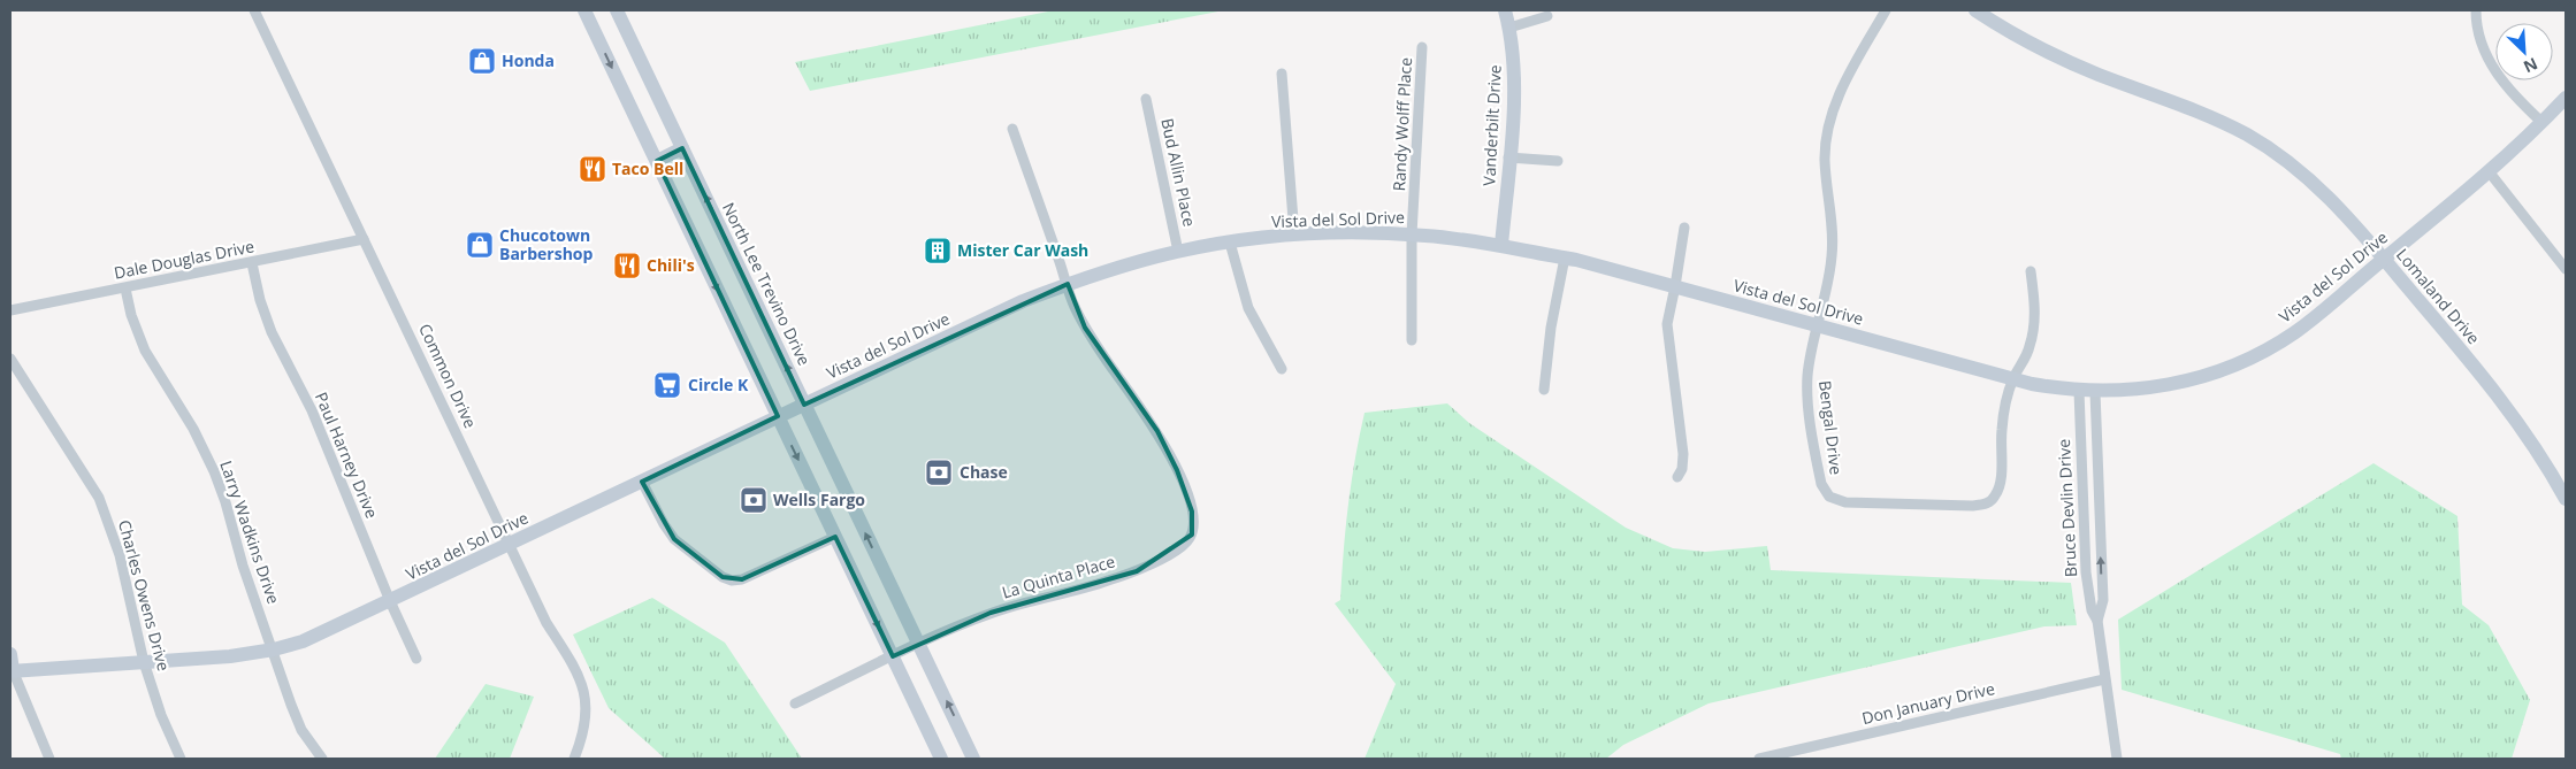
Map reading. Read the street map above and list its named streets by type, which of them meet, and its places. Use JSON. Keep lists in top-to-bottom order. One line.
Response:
{"streets":{"main road":["Vanderbilt Drive","Vista del Sol Drive","North Lee Trevino Drive","Lomaland Drive"],"street":["Randy Wolff Place","Bud Allin Place","Dale Douglas Drive","Common Drive","Bengal Drive","Paul Harney Drive","Bruce Devlin Drive","Larry Wadkins Drive","La Quinta Place","Charles Owens Drive","Don January Drive"]},"crossings":[["Randy Wolff Place","Vista del Sol Drive"],["Vanderbilt Drive","Vista del Sol Drive"],["Bud Allin Place","Vista del Sol Drive"],["Vista del Sol Drive","North Lee Trevino Drive"],["Vista del Sol Drive","Lomaland Drive"],["Vista del Sol Drive","Common Drive"],["Vista del Sol Drive","Bengal Drive"],["Vista del Sol Drive","Paul Harney Drive"],["Vista del Sol Drive","Bruce Devlin Drive"],["Vista del Sol Drive","Larry Wadkins Drive"],["Vista del Sol Drive","La Quinta Place"],["Vista del Sol Drive","Charles Owens Drive"],["Dale Douglas Drive","Common Drive"],["Dale Douglas Drive","Paul Harney Drive"],["Dale Douglas Drive","Larry Wadkins Drive"],["North Lee Trevino Drive","La Quinta Place"],["Bruce Devlin Drive","Don January Drive"]],"places":{"shop":["Honda","Chucotown Barbershop"],"restaurant":["Taco Bell","Chili's"],"building":["Mister Car Wash"],"supermarket":["Circle K"],"bank":["Chase","Wells Fargo"]},"north":"bottom right"}
